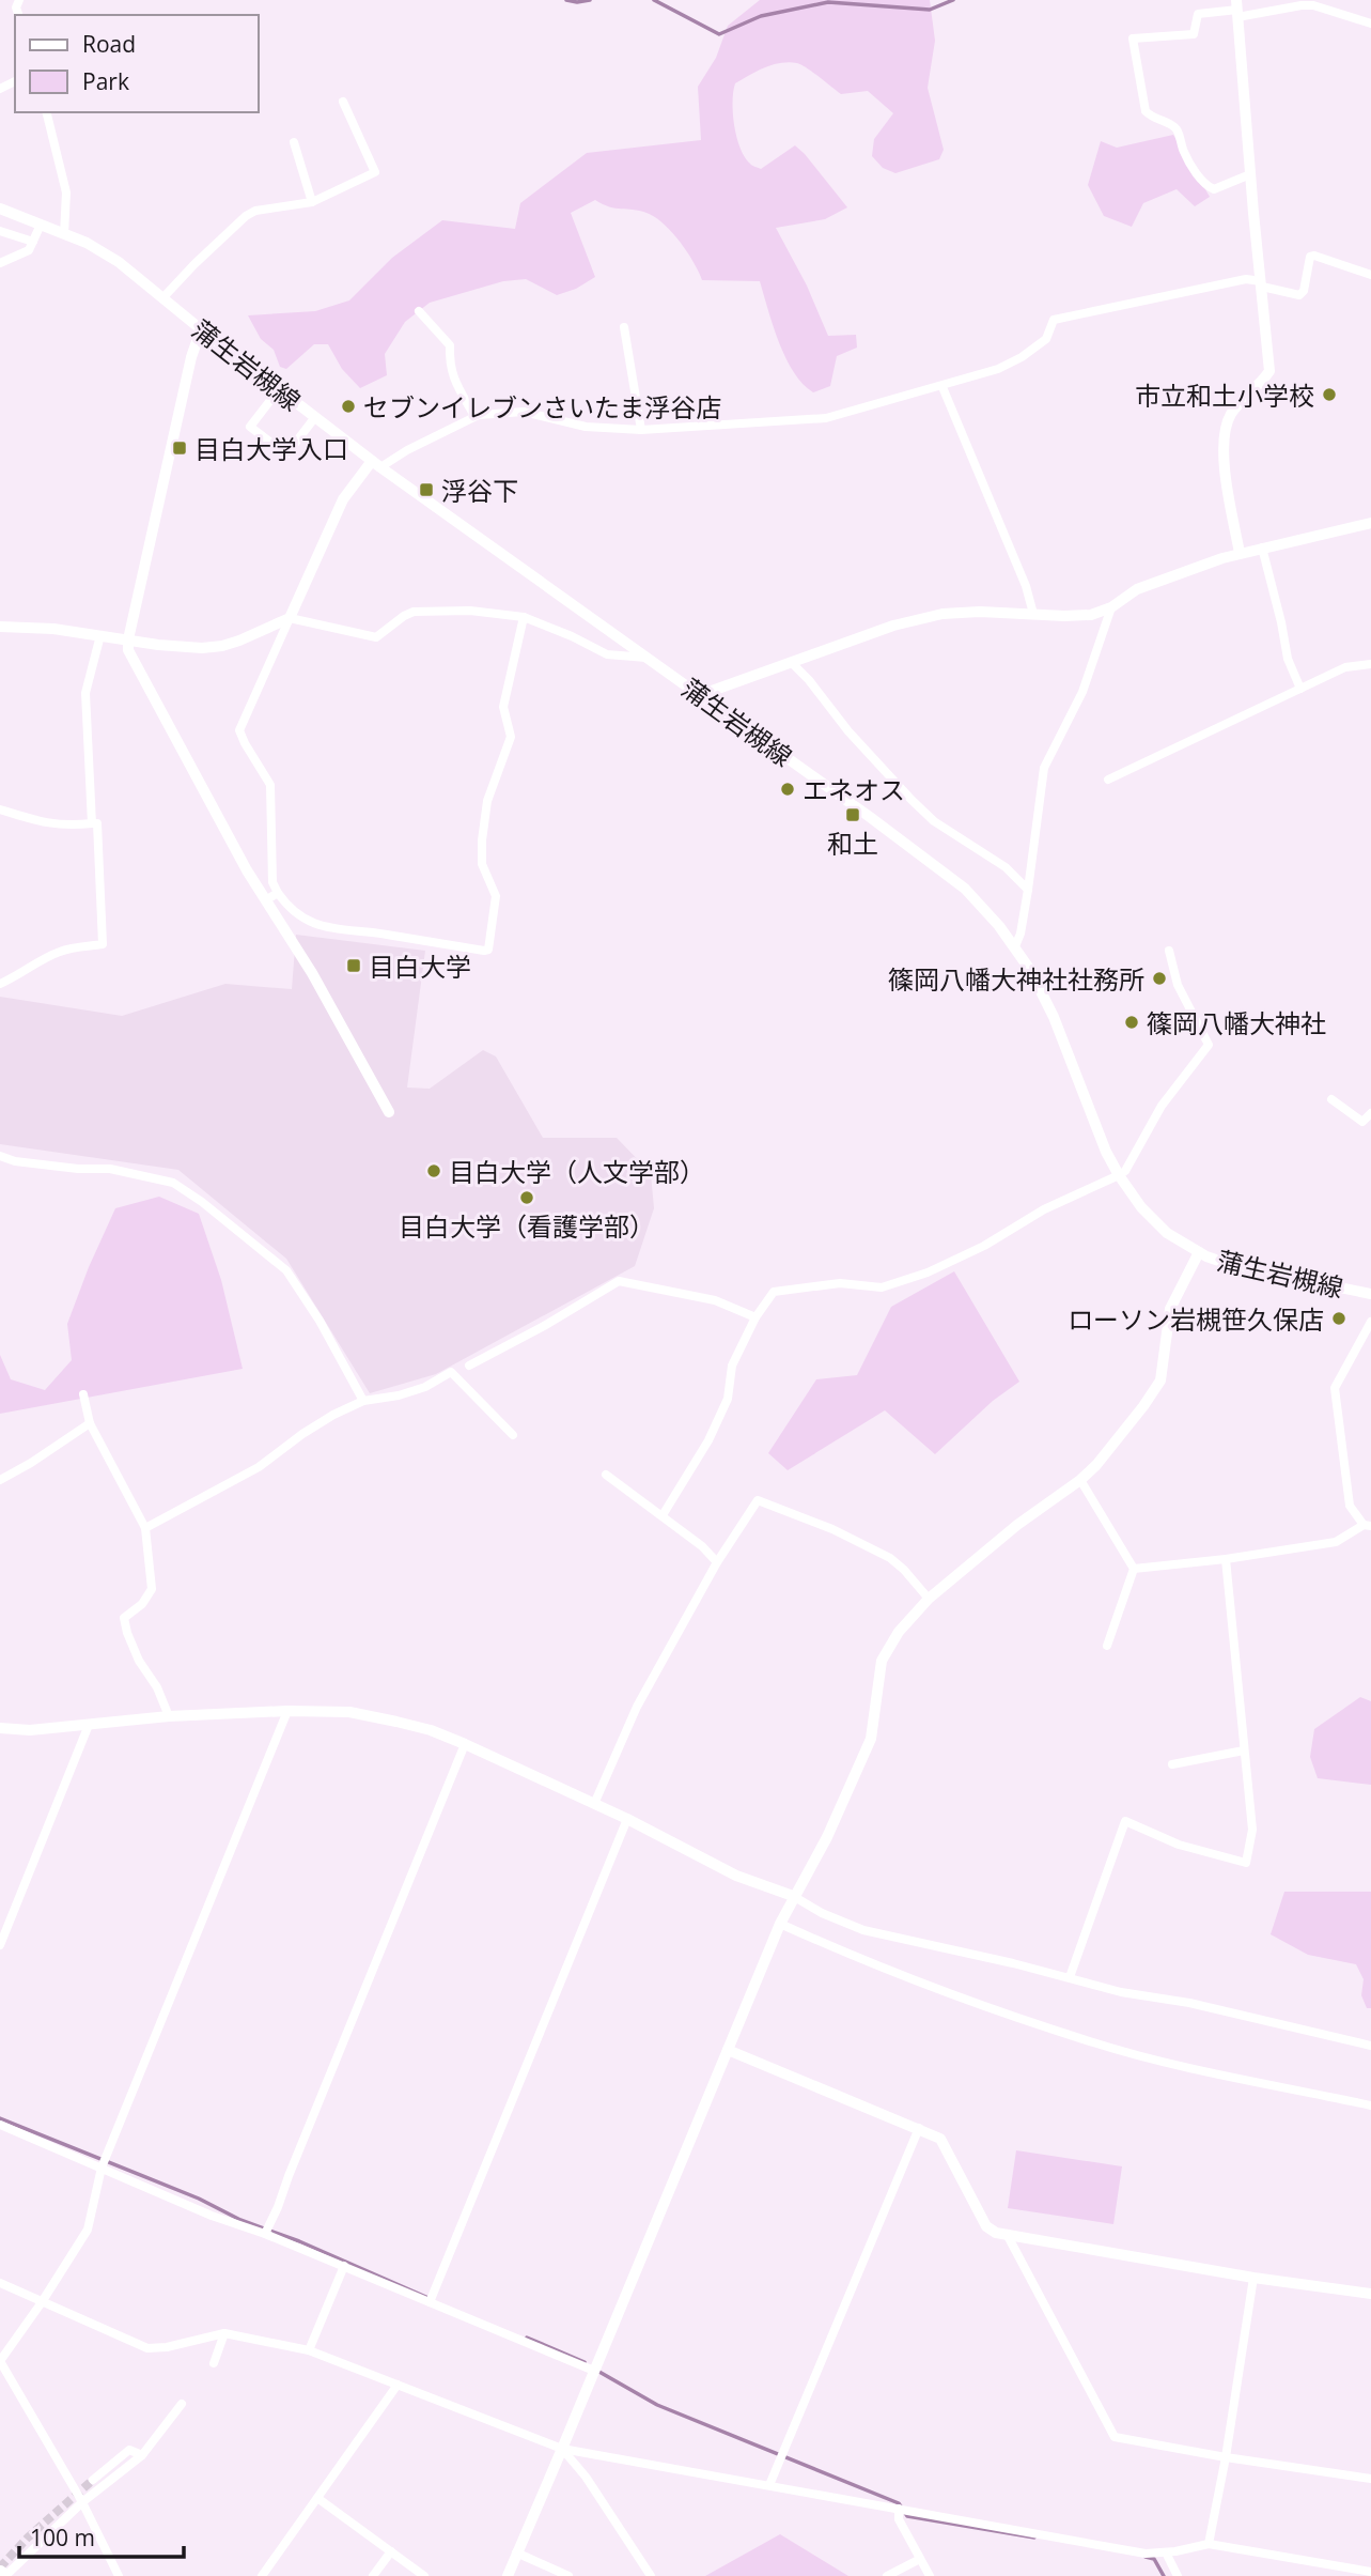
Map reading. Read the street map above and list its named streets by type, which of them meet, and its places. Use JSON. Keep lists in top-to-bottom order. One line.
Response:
{"streets":{"street":["蒲生岩槻線"]},"places":{"other":["市立和土小学校","セブンイレブンさいたま浮谷店","エネオス","篠岡八幡大神社社務所","篠岡八幡大神社","目白大学（人文学部）","目白大学（看護学部）","ローソン岩槻笹久保店"],"transit":["目白大学入口","浮谷下","和土","目白大学"]},"legend":["Road","Park"],"scale_bar":"100 m"}
